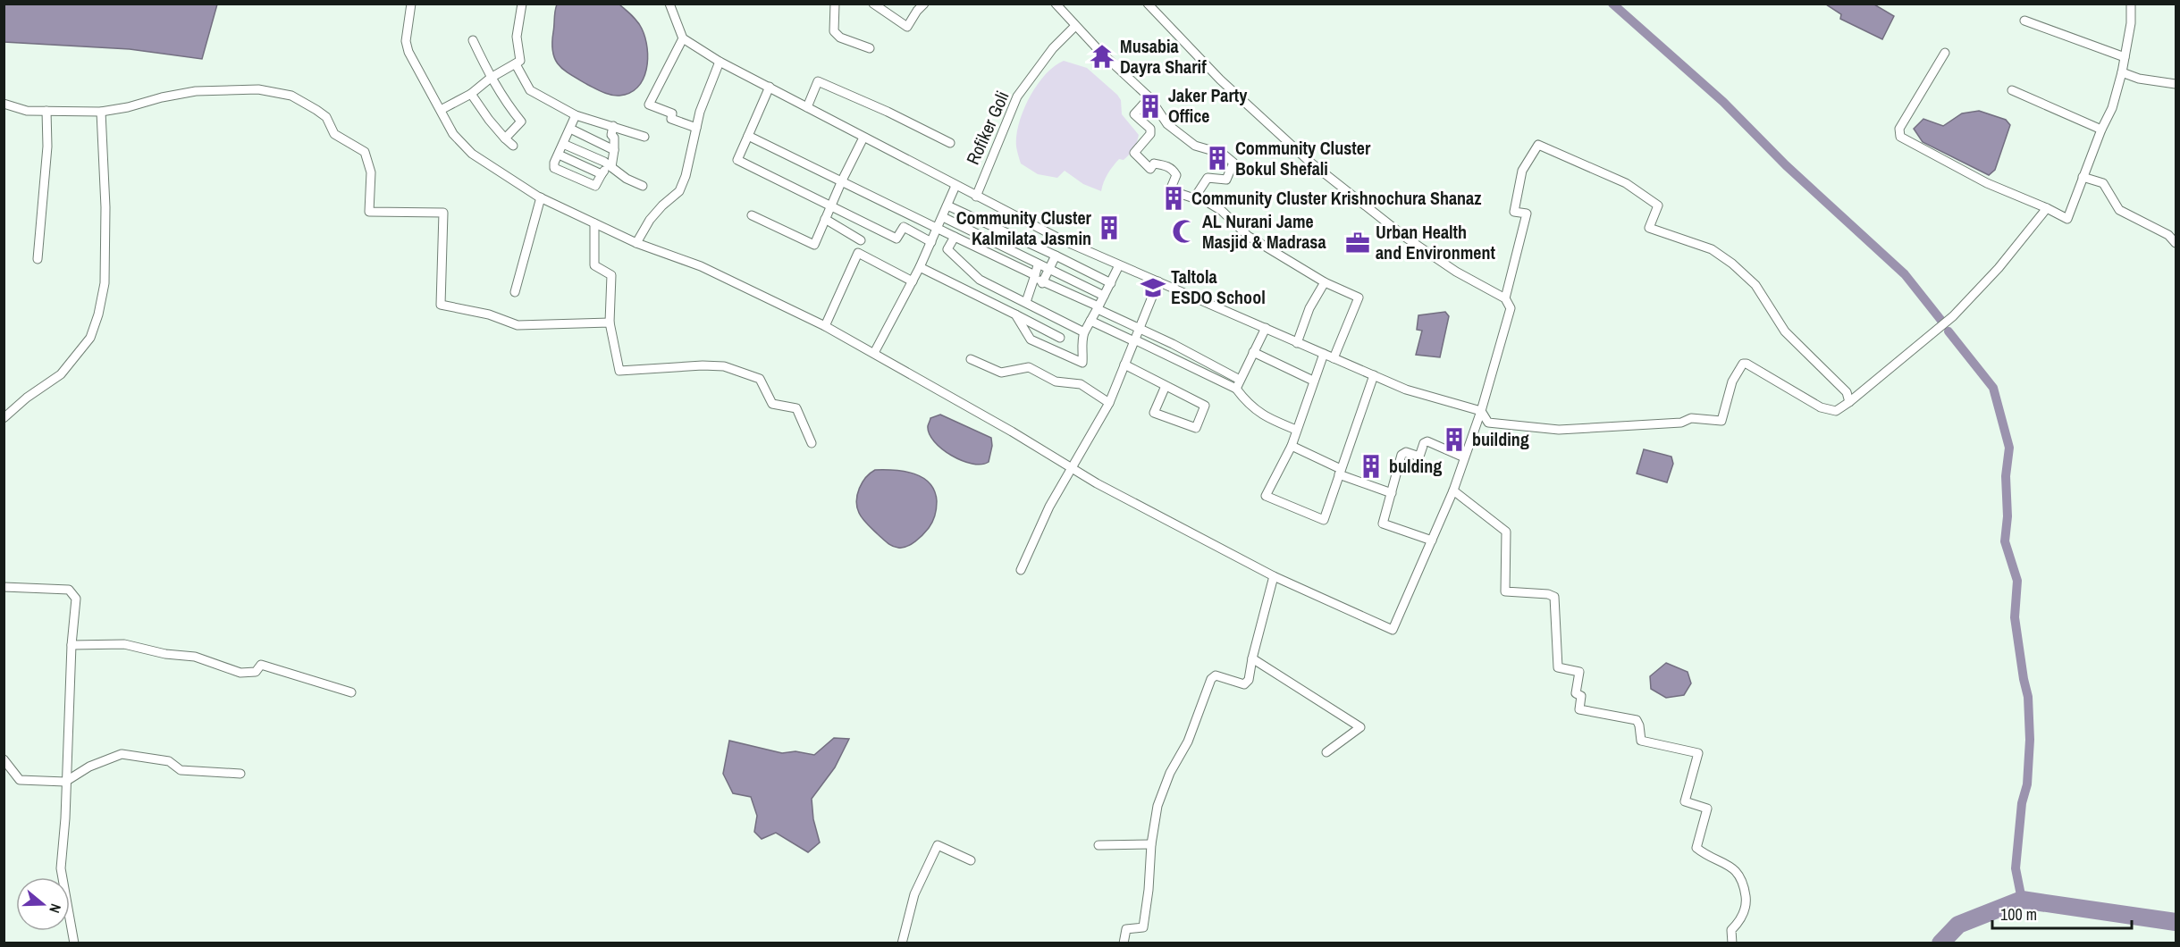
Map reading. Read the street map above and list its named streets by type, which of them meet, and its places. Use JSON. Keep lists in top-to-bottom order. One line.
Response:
{"streets":{"street":["Rofiker Goli"]},"places":{"temple":["Musabia Dayra Sharif"],"building":["Jaker Party Office","Community Cluster Bokul Shefali","Community Cluster Krishnochura Shanaz","Community Cluster Kalmilata Jasmin","building","bulding"],"mosque":["AL Nurani Jame Masjid & Madrasa"],"office":["Urban Health and Environment"],"school or university":["Taltola ESDO School"]},"scale_bar":"100 m","north":"right"}
